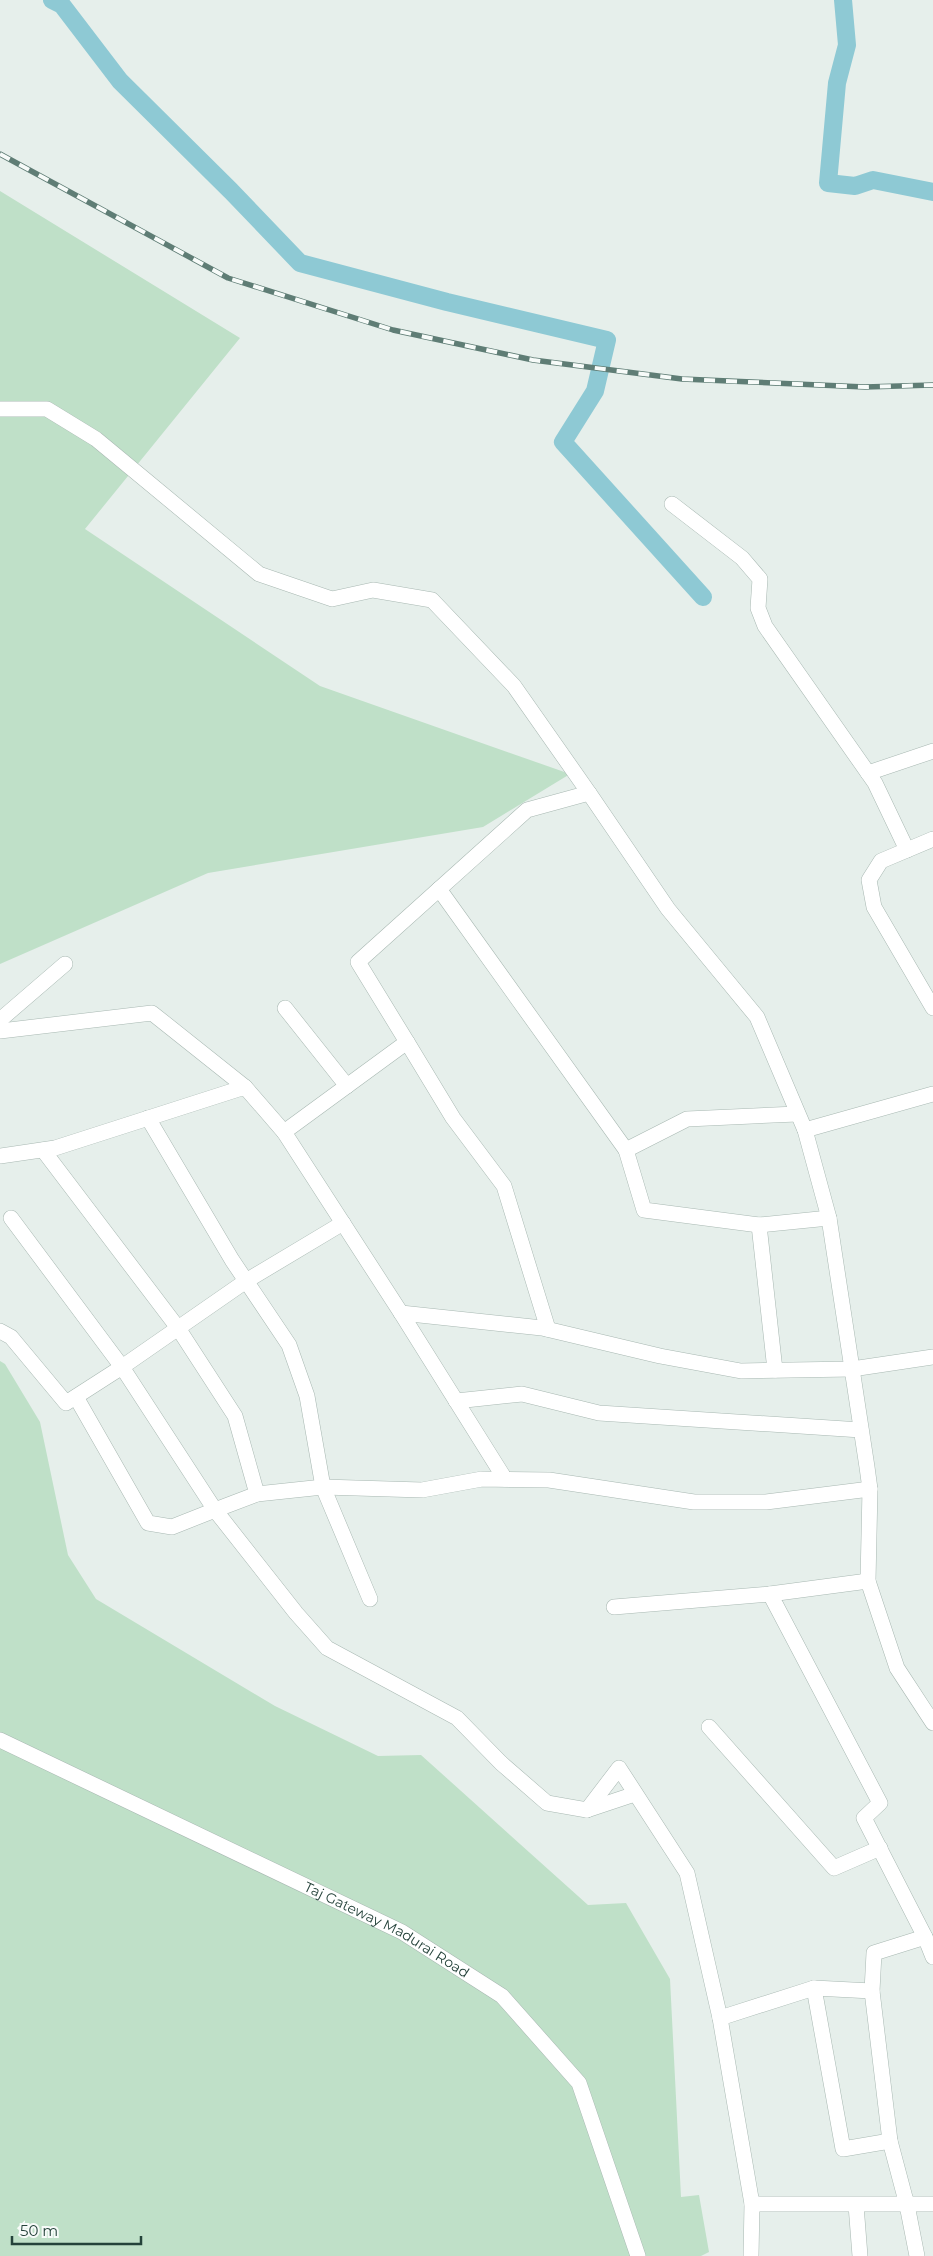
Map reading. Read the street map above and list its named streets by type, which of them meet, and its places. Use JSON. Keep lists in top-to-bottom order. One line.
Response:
{"streets":{"street":["Taj Gateway Madurai Road"]},"scale_bar":"50 m"}
